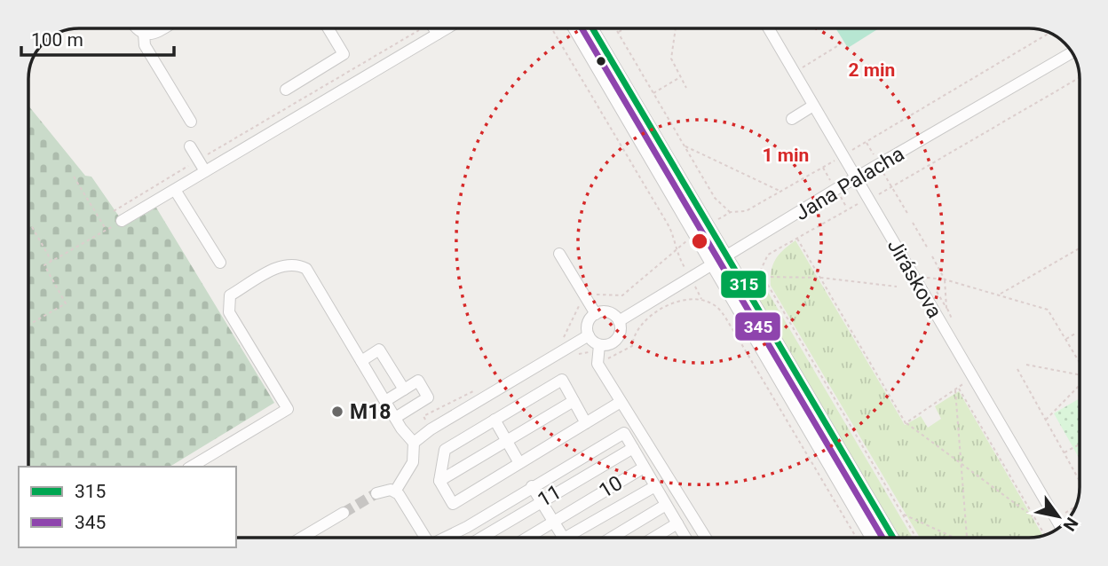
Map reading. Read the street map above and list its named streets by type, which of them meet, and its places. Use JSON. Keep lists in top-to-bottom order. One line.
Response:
{"streets":{"street":["Jana Palacha","Jiráskova","10","11"]},"crossings":[["Jana Palacha","Jiráskova"]],"places":["M18"],"lines":["transit line 315","transit line 345"],"legend":["315","345"],"scale_bar":"100 m","north":"bottom right","rings":["2 min","1 min"]}
